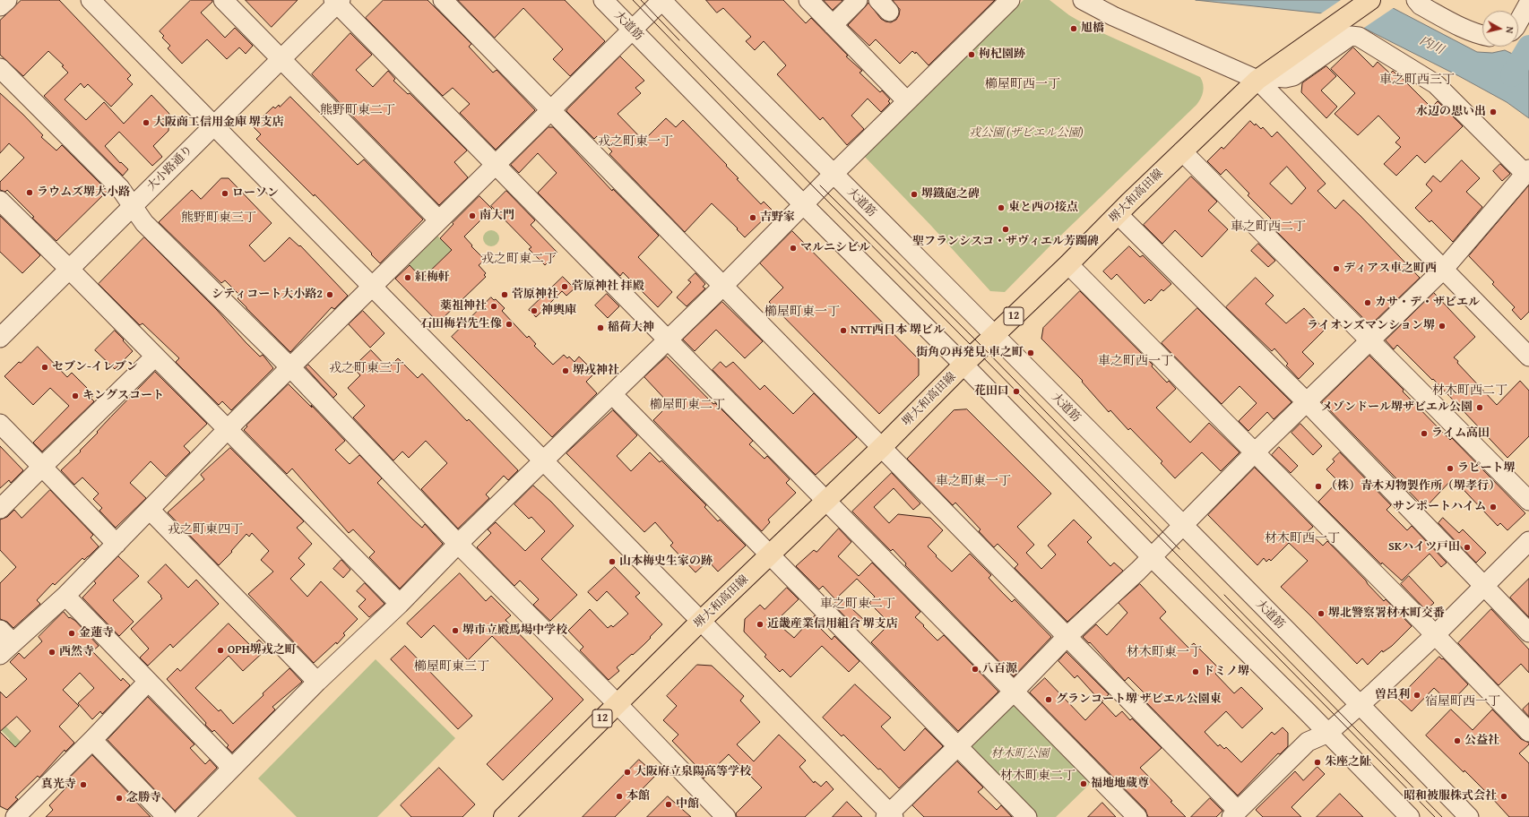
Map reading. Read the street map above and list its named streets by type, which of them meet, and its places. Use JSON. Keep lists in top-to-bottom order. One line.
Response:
{"streets":{"main road":["堺大和高田線","12"],"street":["大道筋","大小路通り"]},"crossings":[["大道筋","堺大和高田線"]],"districts":["車之町西三丁","櫛屋町西一丁","熊野町東二丁","戎之町東一丁","熊野町東三丁","車之町西二丁","戎之町東二丁","櫛屋町東一丁","車之町西一丁","戎之町東三丁","材木町西二丁","櫛屋町東二丁","車之町東一丁","戎之町東四丁","材木町西一丁","車之町東二丁","材木町東一丁","櫛屋町東三丁","宿屋町西一丁","材木町東二丁"],"water":["内川"],"parks":["戎公園 (ザビエル公園)","材木町公園"],"places":["旭橋","枸杞園跡","水辺の思い出","大阪商工信用金庫 堺支店","ラウムズ堺大小路","ローソン","堺鐡砲之碑","東と西の接点","南大門","吉野家","聖フランシスコ・ザヴィエル芳躅碑","マルニシビル","ディアス車之町西","紅梅軒","菅原神社 拝殿","シティコート大小路2","菅原神社","カサ・デ・ザビエル","薬祖神社","神輿庫","石田梅岩先生像","ライオンズマンション堺","稲荷大神","NTT西日本 堺ビル","街角の再発見 車之町","セブン-イレブン","堺戎神社","花田口","キングスコート","メゾンドール堺ザビエル公園","ライム高田","ラピート堺","（株）青木刃物製作所（堺孝行）","サンポートハイム","SKハイツ戸田","山本梅史生家の跡","堺北警察署材木町交番","近畿産業信用組合 堺支店","堺市立殿馬場中学校","金蓮寺","OPH堺戎之町","西然寺","八百源","ドミノ堺","曽呂利","グランコート堺 ザビエル公園東","公益社","朱座之阯","大阪府立泉陽高等学校","福地地蔵尊","真光寺","本館","昭和被服株式会社","念勝寺","中館"],"north":"right"}
